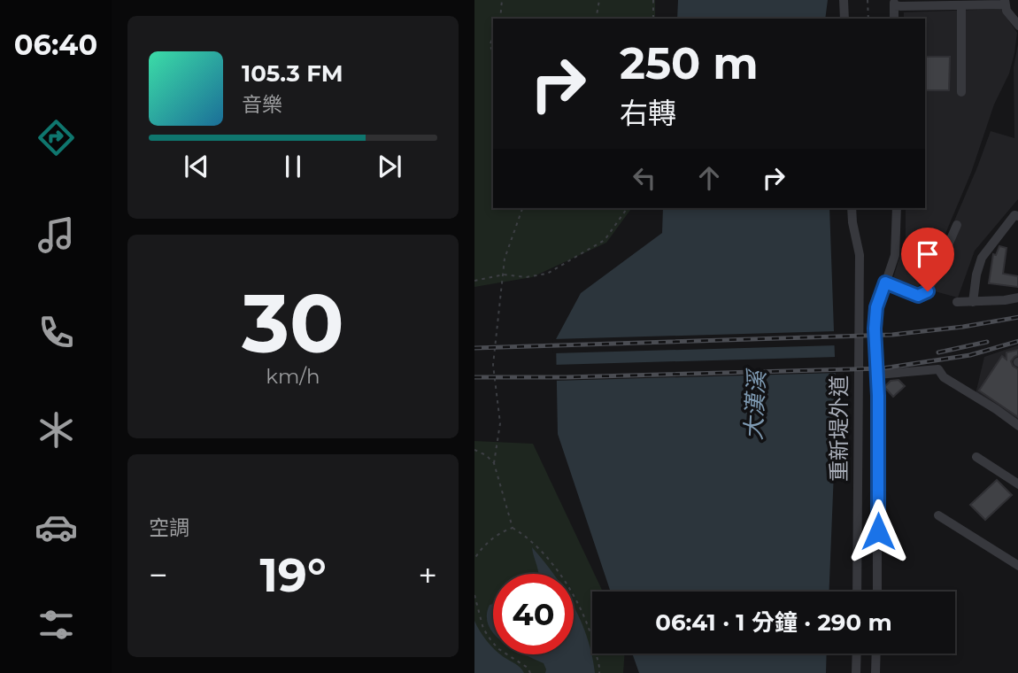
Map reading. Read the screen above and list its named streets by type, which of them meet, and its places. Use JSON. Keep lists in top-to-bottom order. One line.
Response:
{"streets":{"street":["重新堤外道"]},"water":["大漢溪"],"page":{"tabs":"06:40","turn":["250 m","右轉"],"song":["105.3 FM","音樂"],"tile":[["30","km/h"],"空調"],"heat":["−","19°","+"],"limit":"40","trip":"06:41 · 1 分鐘 · 290 m"}}
